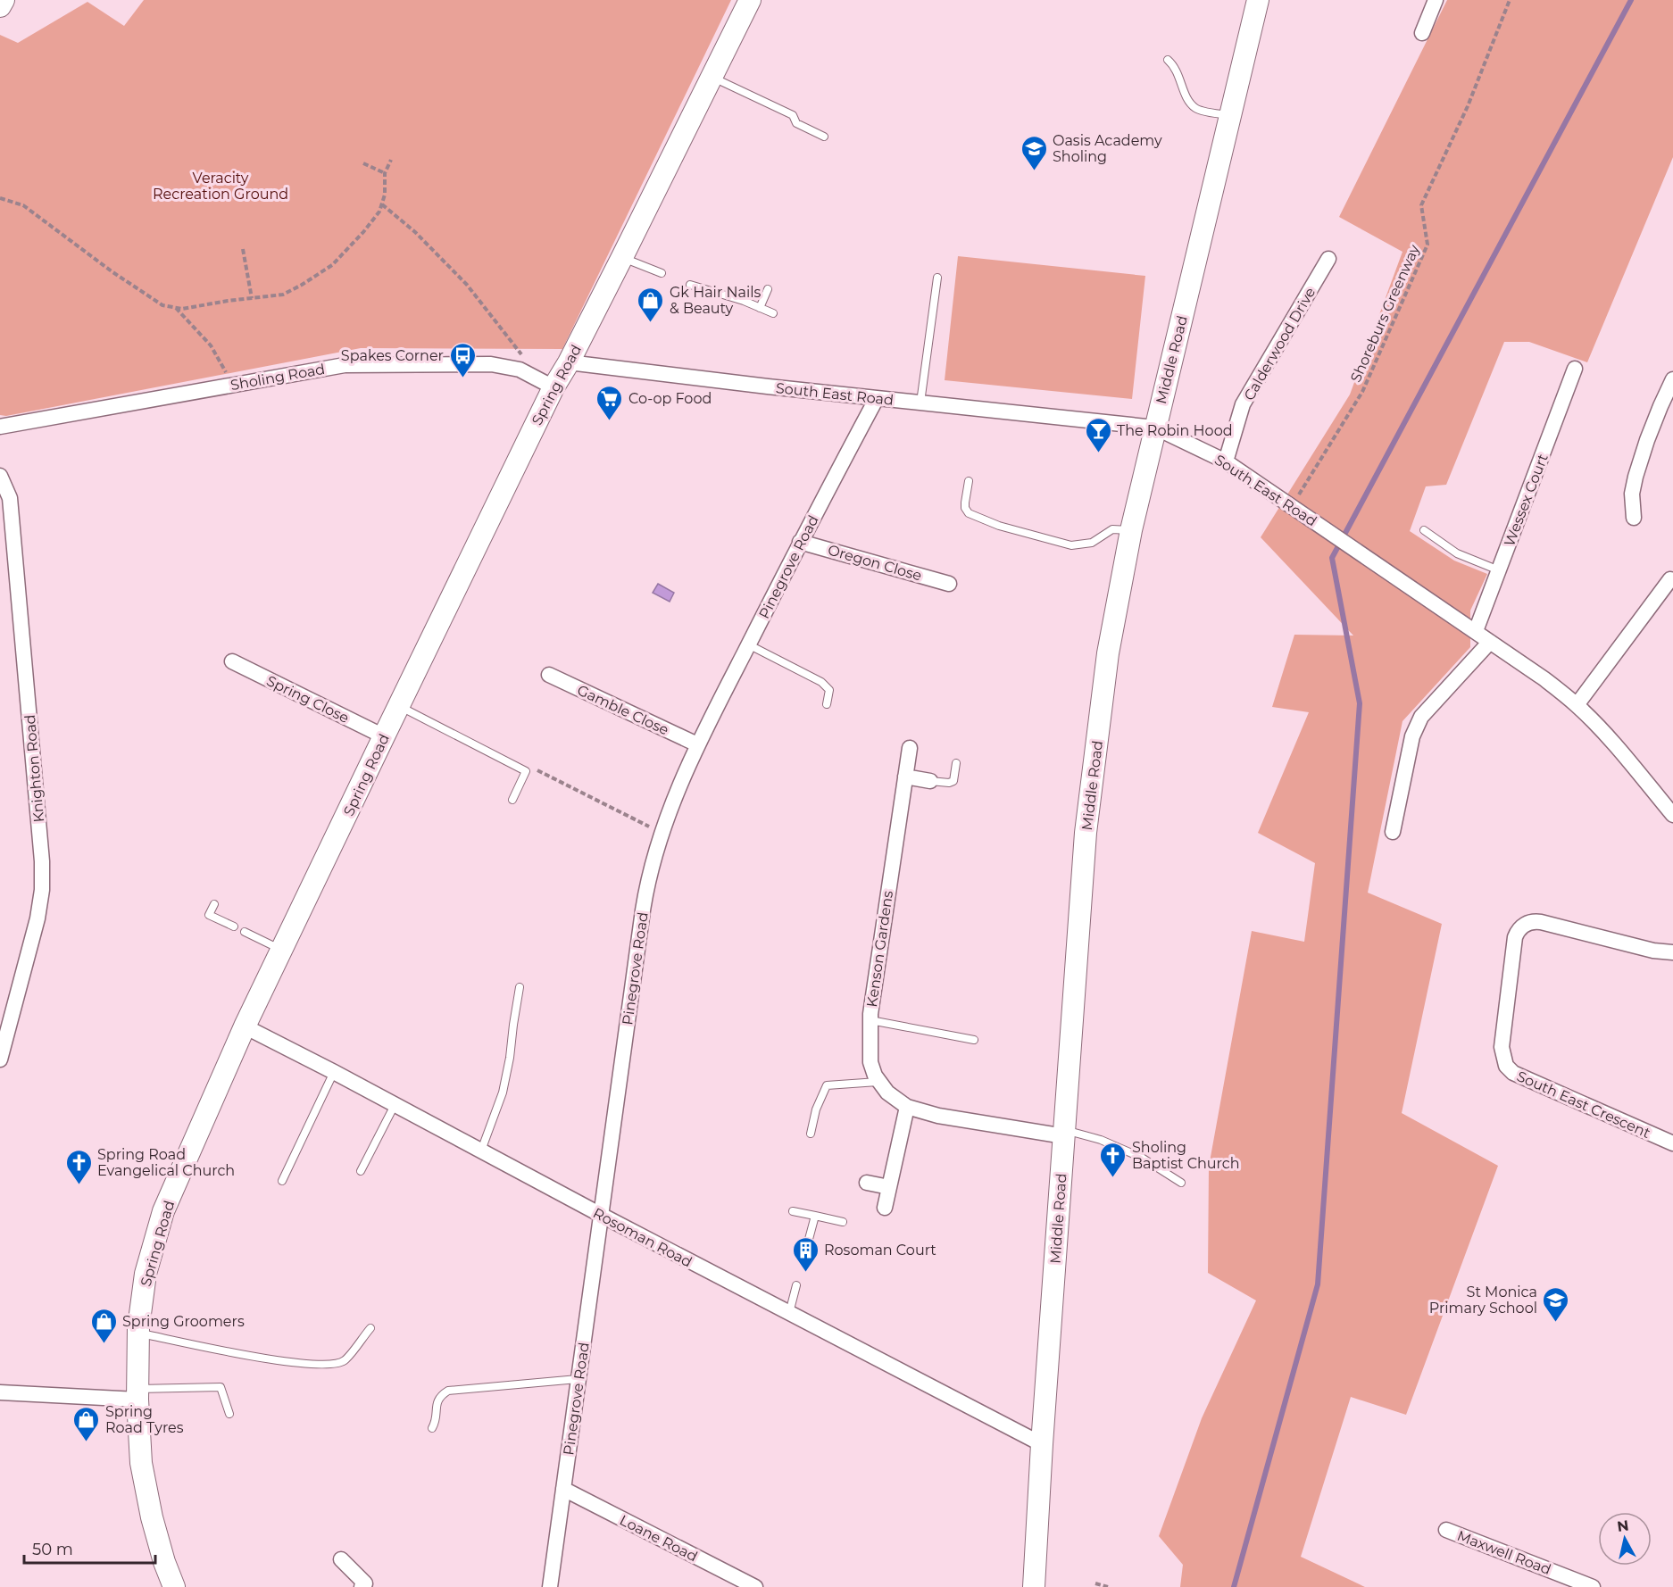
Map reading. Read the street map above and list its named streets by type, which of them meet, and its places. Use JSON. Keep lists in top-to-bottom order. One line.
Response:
{"streets":{"street":["Calderwood Drive","Middle Road","Sholing Road","Spring Road","South East Road","Wessex Court","Oregon Close","Pinegrove Road","Spring Close","Gamble Close","Knighton Road","Kenson Gardens","South East Crescent","Rosoman Road","Loane Road","Maxwell Road"],"path":["Shoreburs Greenway"]},"crossings":[["Shoreburs Greenway","South East Road"],["Calderwood Drive","South East Road"],["Middle Road","South East Road"],["Middle Road","Rosoman Road"],["Sholing Road","Spring Road"],["Spring Road","South East Road"],["Spring Road","Spring Close"],["Spring Road","Rosoman Road"],["South East Road","Wessex Court"],["South East Road","Pinegrove Road"],["Oregon Close","Pinegrove Road"],["Pinegrove Road","Gamble Close"],["Pinegrove Road","Rosoman Road"],["Pinegrove Road","Loane Road"]],"parks":["Veracity Recreation Ground"],"places":{"school or university":["Oasis Academy Sholing","St Monica Primary School"],"shop":["Gk Hair Nails & Beauty","Spring Groomers","Spring Road Tyres"],"bus stop":["Spakes Corner"],"supermarket":["Co-op Food"],"bar":["The Robin Hood"],"church":["Sholing Baptist Church","Spring Road Evangelical Church"],"building":["Rosoman Court"]},"scale_bar":"50 m","north":"top"}
